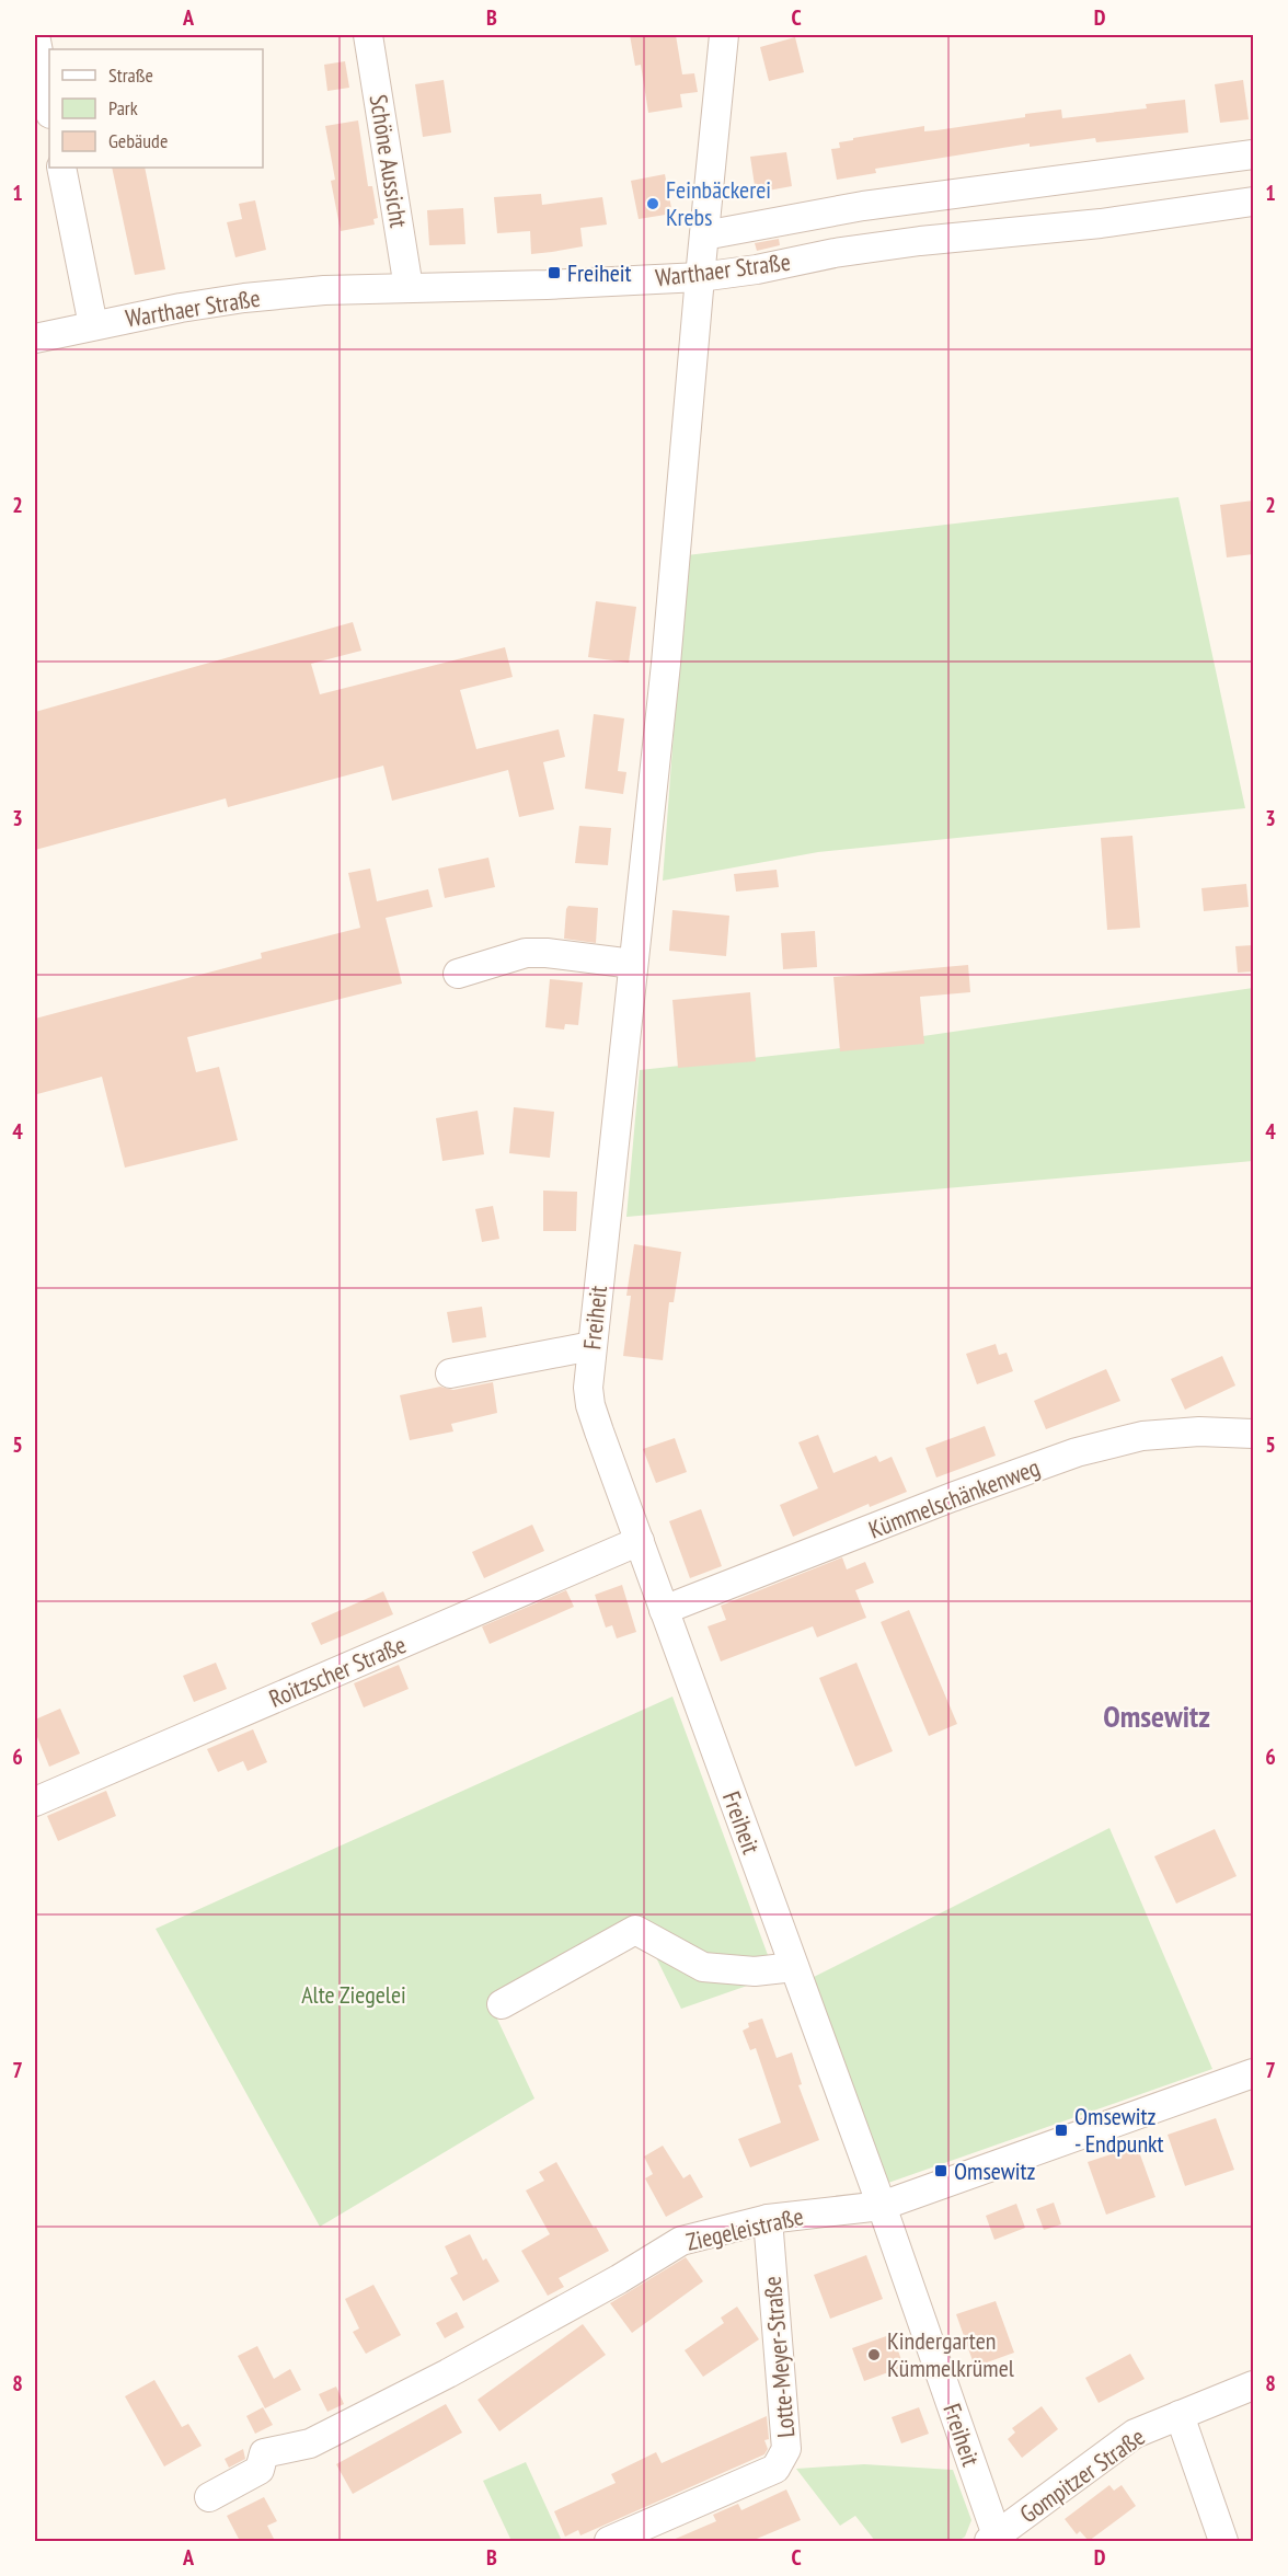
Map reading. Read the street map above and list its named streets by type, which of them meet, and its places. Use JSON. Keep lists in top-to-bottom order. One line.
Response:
{"streets":{"street":["Schöne Aussicht","Warthaer Straße","Freiheit","Kümmelschänkenweg","Roitzscher Straße","Ziegeleistraße","Lotte-Meyer-Straße","Gompitzer Straße"]},"crossings":[["Schöne Aussicht","Warthaer Straße"],["Warthaer Straße","Freiheit"],["Freiheit","Kümmelschänkenweg"],["Freiheit","Roitzscher Straße"],["Freiheit","Ziegeleistraße"],["Freiheit","Gompitzer Straße"],["Ziegeleistraße","Lotte-Meyer-Straße"]],"districts":["Omsewitz"],"parks":["Alte Ziegelei"],"places":{"other":["Feinbäckerei Krebs","Kindergarten Kümmelkrümel"],"transit":["Freiheit","Omsewitz - Endpunkt","Omsewitz"]},"legend":["Straße","Park","Gebäude"],"grid":{"columns":["A","B","C","D"],"rows":["1","2","3","4","5","6","7","8"]}}
